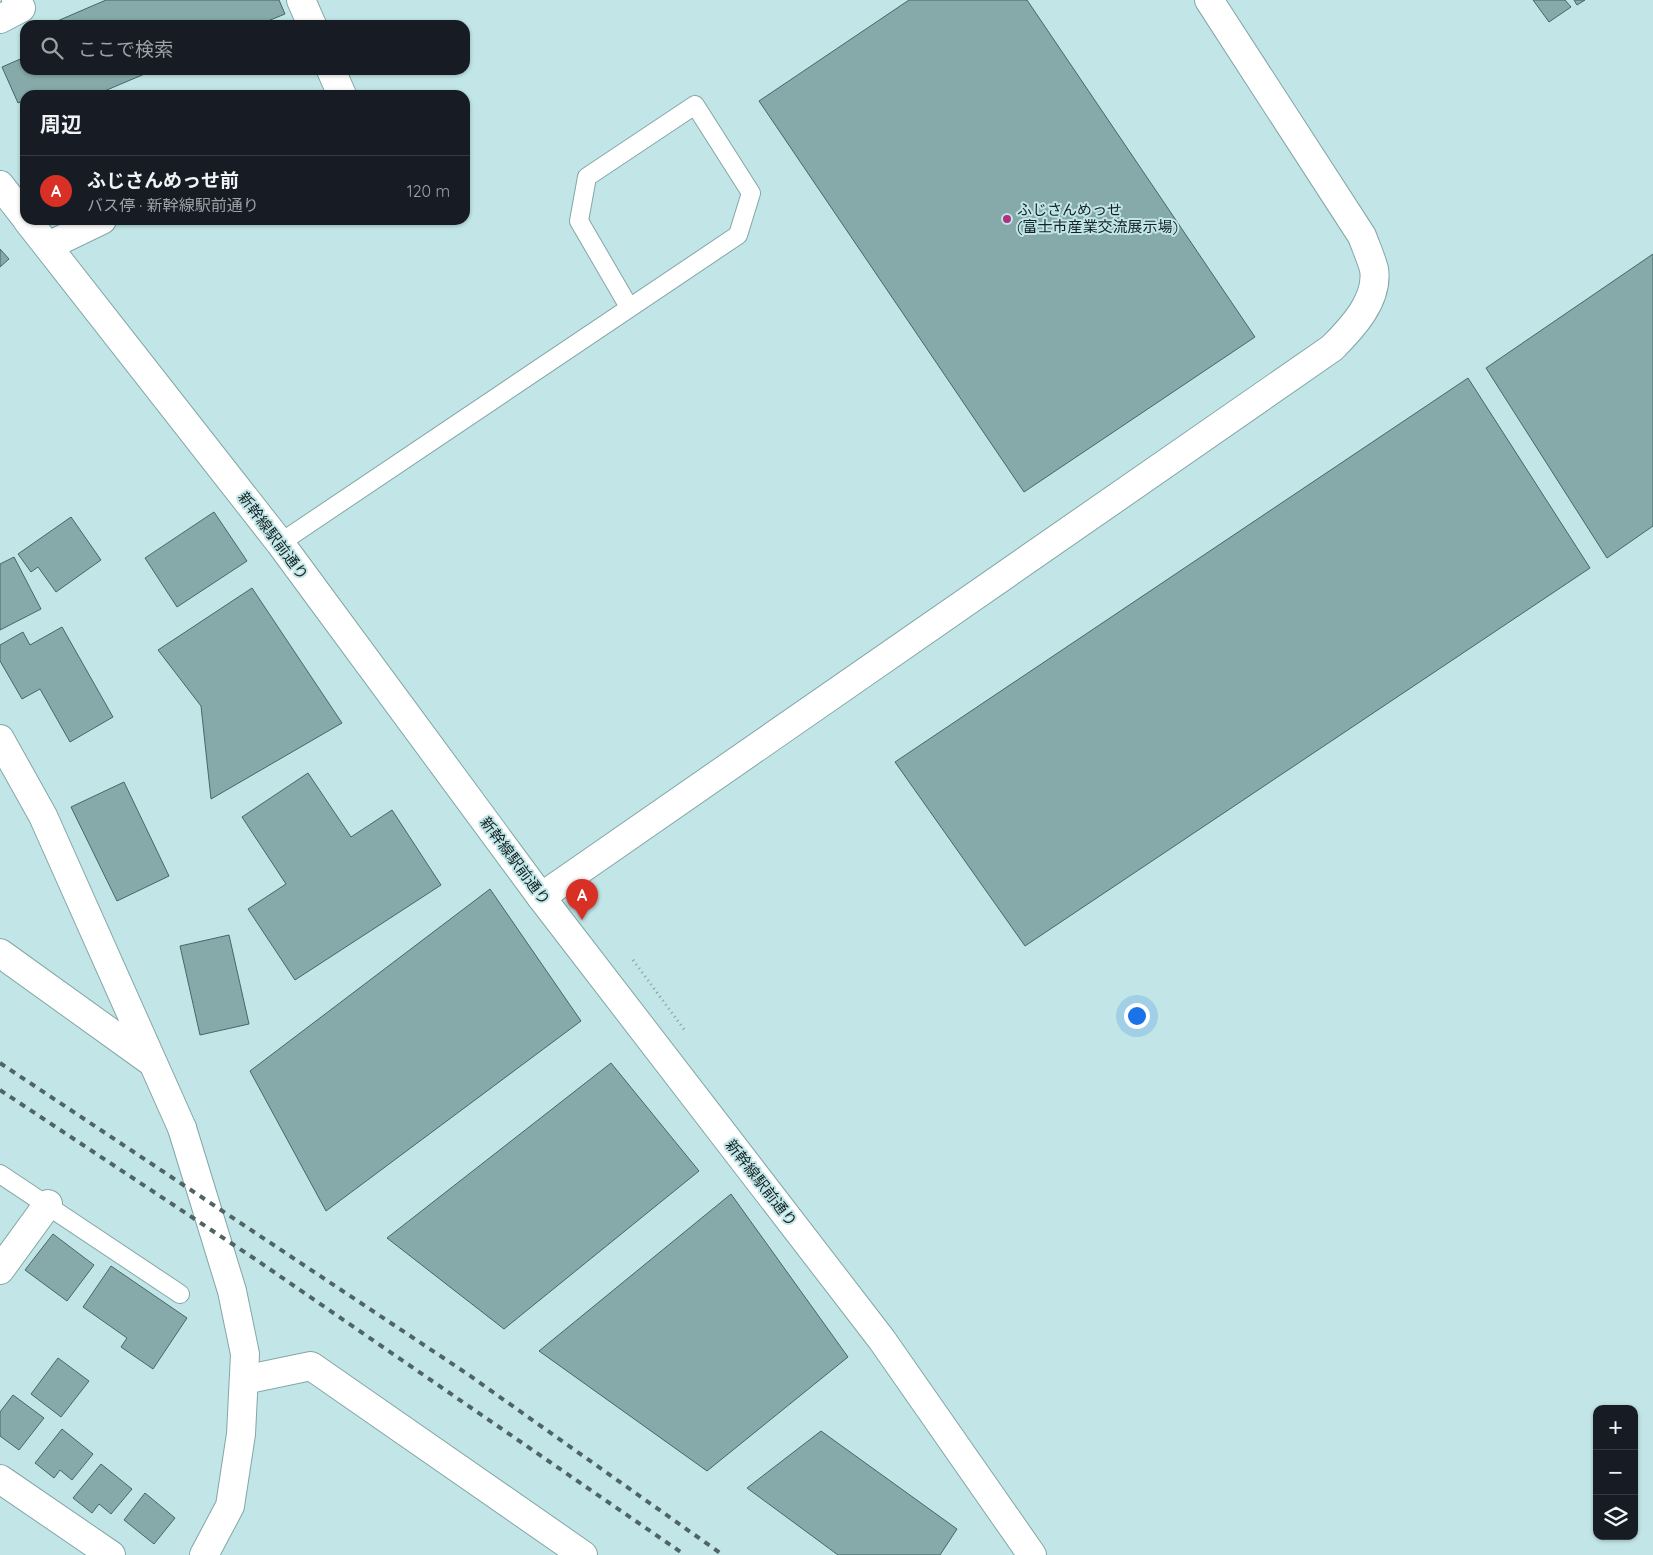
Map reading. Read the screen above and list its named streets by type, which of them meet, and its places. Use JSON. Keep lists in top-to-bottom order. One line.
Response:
{"streets":{"street":["新幹線駅前通り"]},"places":["ふじさんめっせ (富士市産業交流展示場)"],"page":{"search":"ここで検索","heading":"周辺","list":[{"mark":"A","name":"ふじさんめっせ前","note":"バス停 · 新幹線駅前通り","value":"120 m"}],"pins":"A","map_buttons":["+","−"]}}
